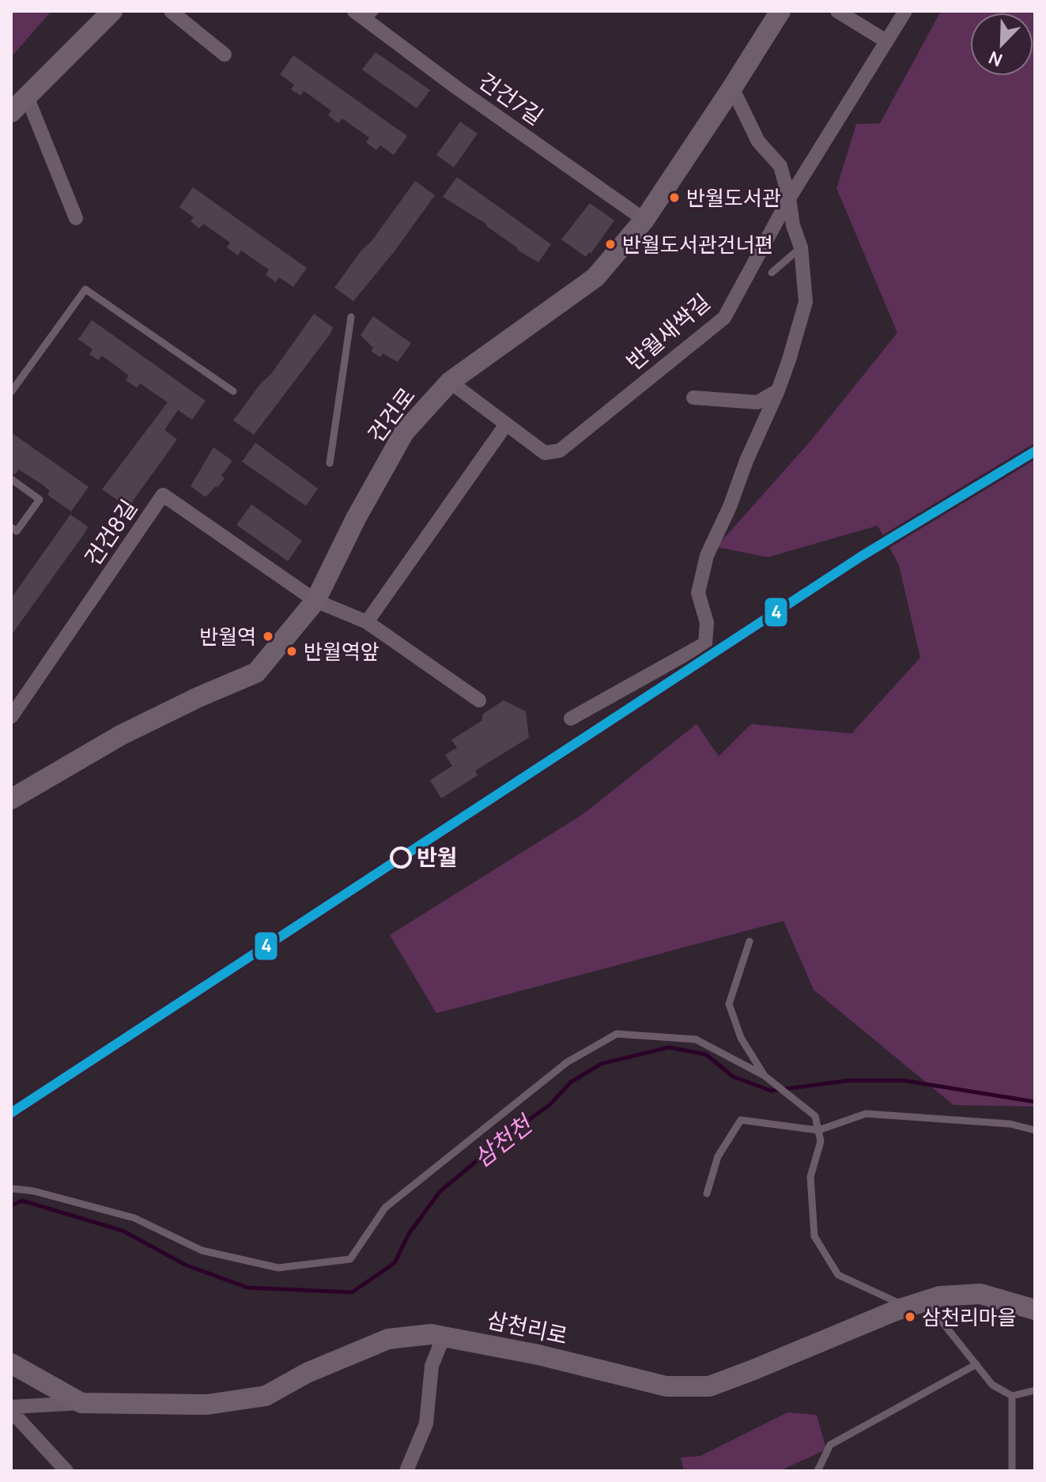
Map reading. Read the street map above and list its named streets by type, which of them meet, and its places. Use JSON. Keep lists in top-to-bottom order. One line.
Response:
{"streets":{"street":["건건7길","반월새싹길","건건로","건건8길","삼천리로"]},"crossings":[["건건7길","건건로"],["반월새싹길","건건로"],["건건로","건건8길"]],"water":["삼천천"],"places":["반월도서관","반월도서관건너편","반월역","반월역앞","반월","삼천리마을"],"lines":["transit line 4"],"north":"bottom left"}
